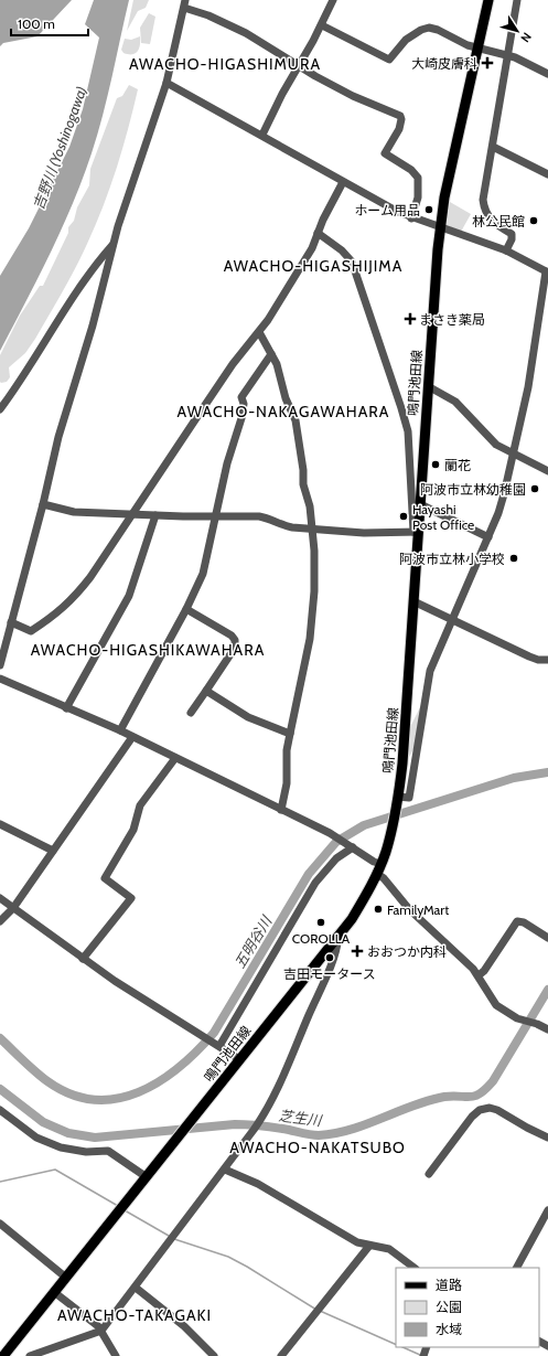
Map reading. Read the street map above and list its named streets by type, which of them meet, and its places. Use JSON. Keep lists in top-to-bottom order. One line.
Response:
{"streets":{"main road":["鳴門池田線"]},"districts":["AWACHO-HIGASHIMURA","AWACHO-HIGASHIJIMA","AWACHO-NAKAGAWAHARA","AWACHO-HIGASHIKAWAHARA","AWACHO-NAKATSUBO","AWACHO-TAKAGAKI"],"water":["吉野川 (Yoshinogawa)","五明谷川","芝生川"],"places":{"health":["大崎皮膚科","まさき薬局","おおつか内科"],"other":["ホーム用品","林公民館","蘭花","阿波市立林幼稚園","Hayashi Post Office","阿波市立林小学校","FamilyMart","COROLLA","吉田モータース"]},"legend":["道路","公園","水域"],"scale_bar":"100 m","north":"bottom right"}
